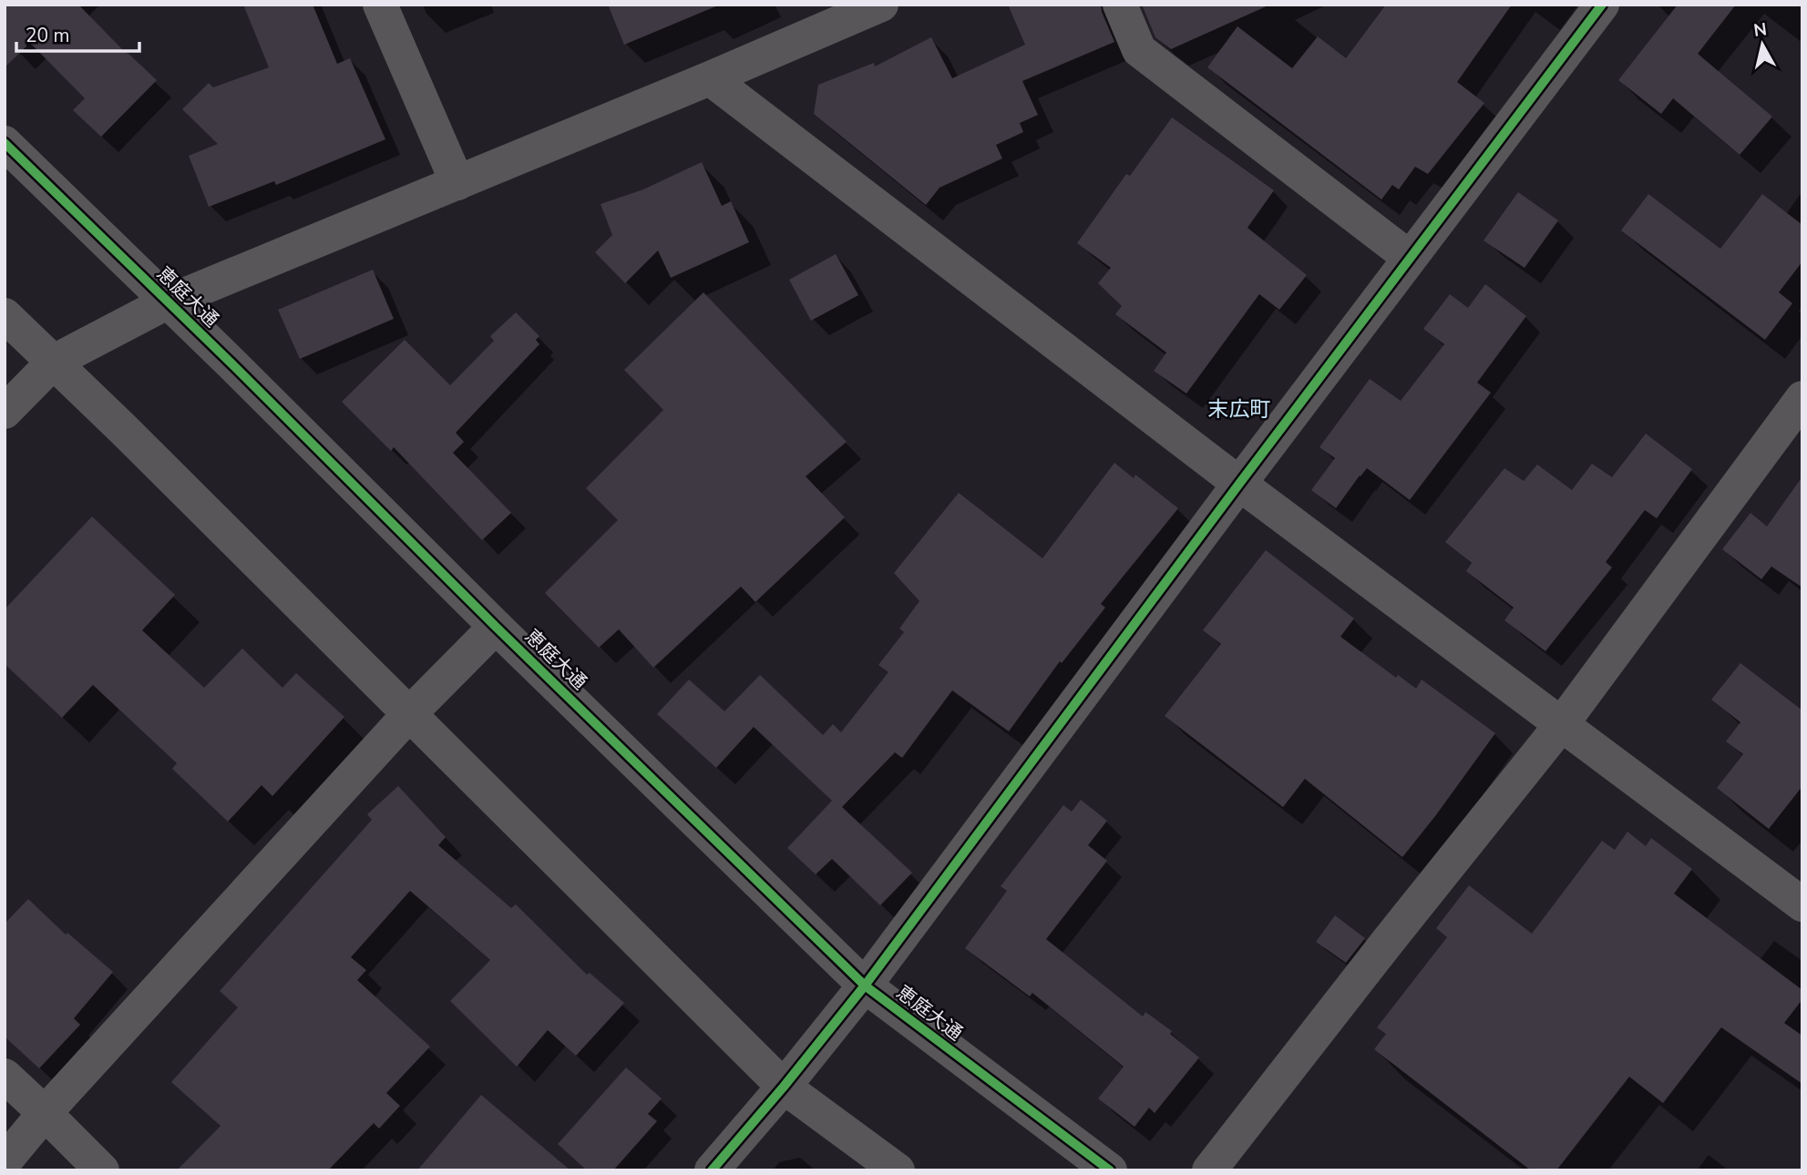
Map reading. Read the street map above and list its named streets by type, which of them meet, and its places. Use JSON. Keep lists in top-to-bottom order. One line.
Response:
{"streets":{"street":["恵庭大通"]},"districts":["末広町"],"scale_bar":"20 m","north":"top"}
